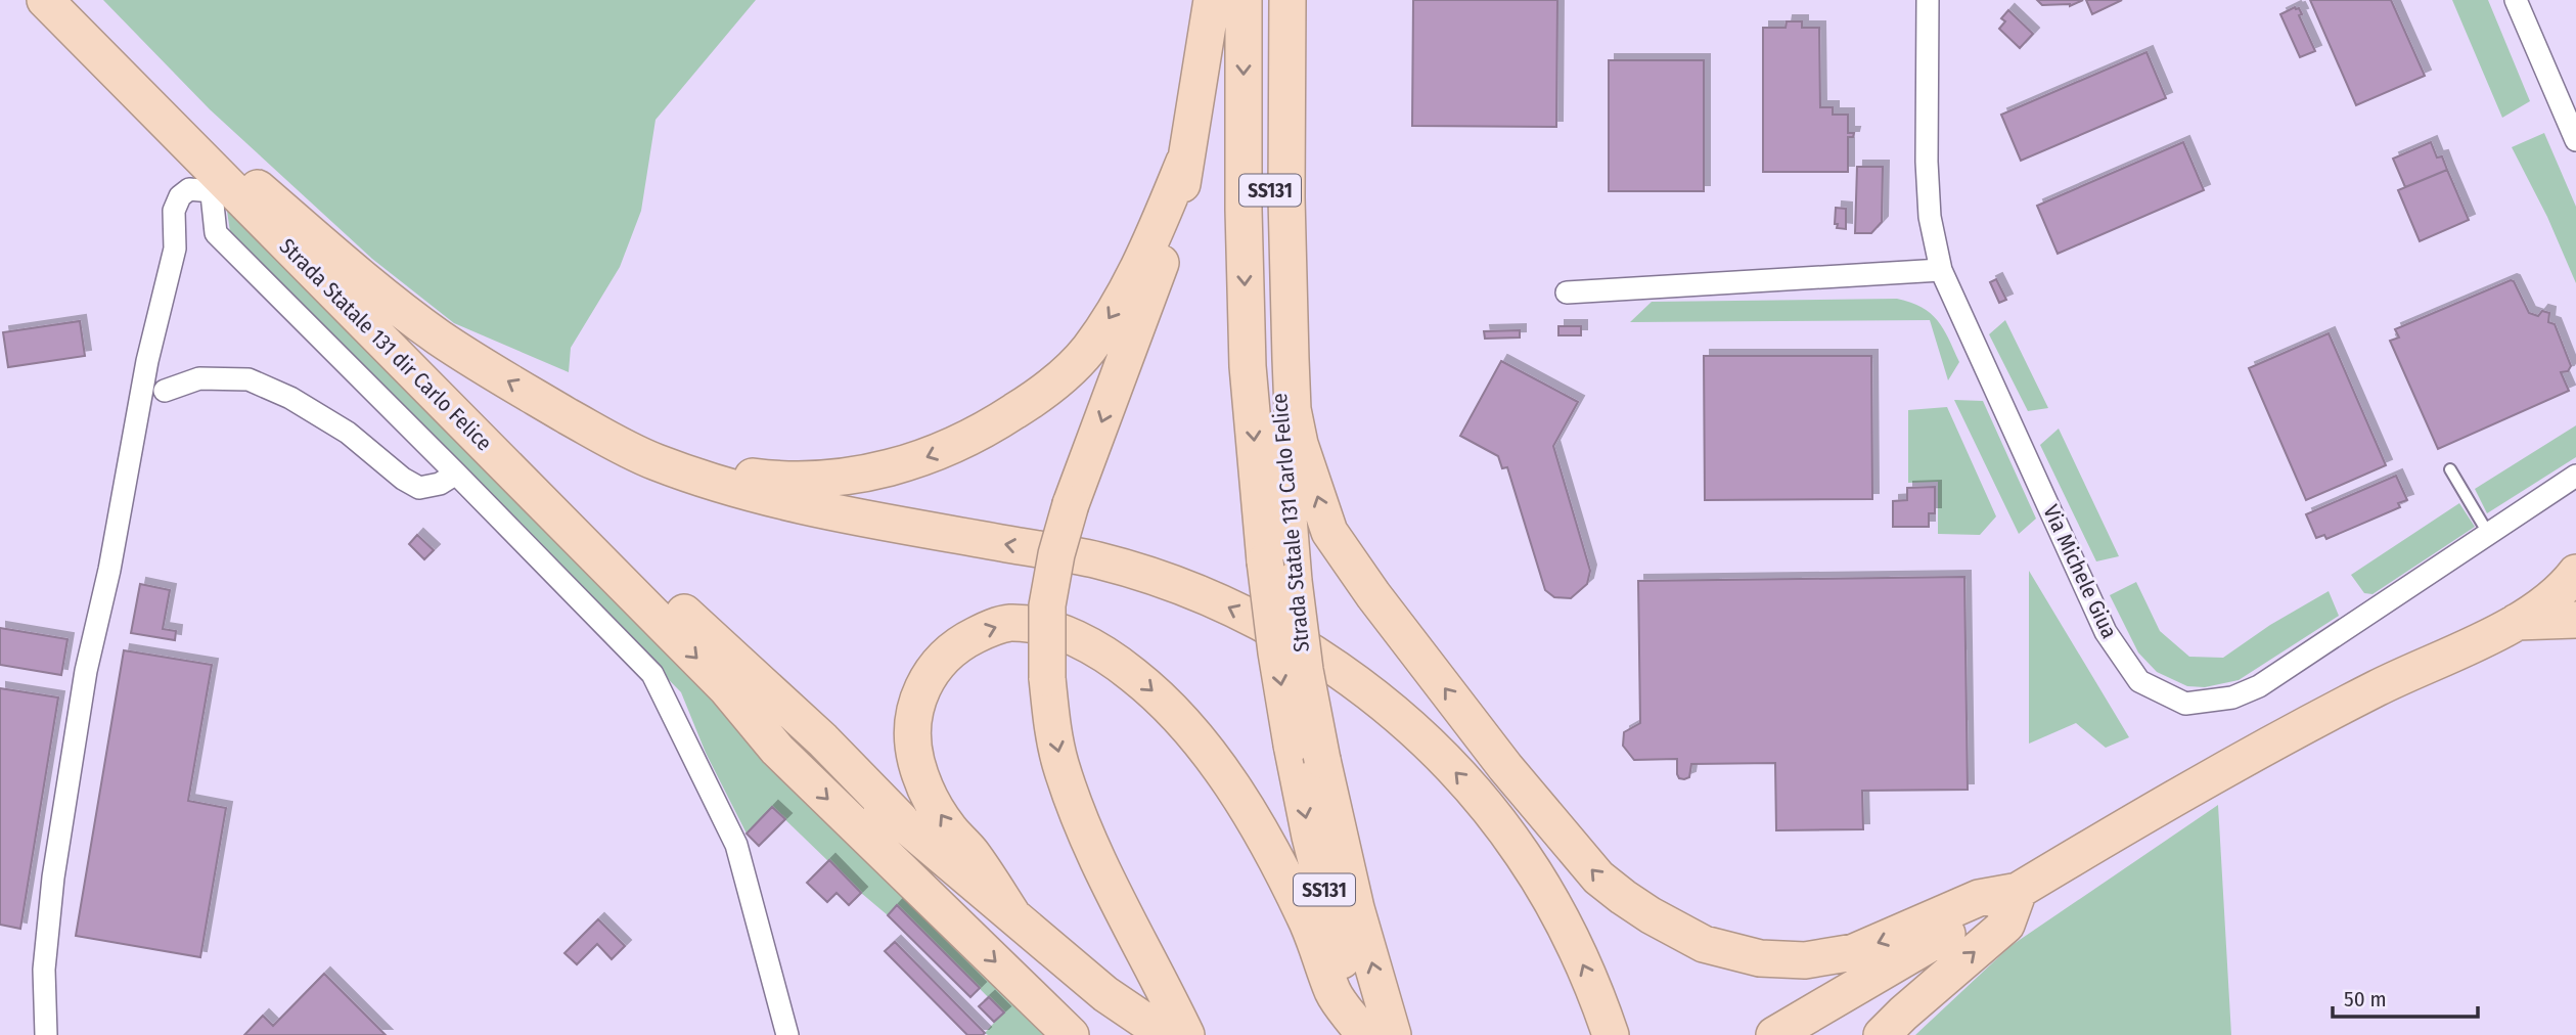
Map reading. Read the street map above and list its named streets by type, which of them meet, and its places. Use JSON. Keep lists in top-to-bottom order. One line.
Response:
{"streets":{"highway":["SS131","Strada Statale 131 dir Carlo Felice","Strada Statale 131 Carlo Felice"],"street":["Via Michele Giua"]},"scale_bar":"50 m"}
